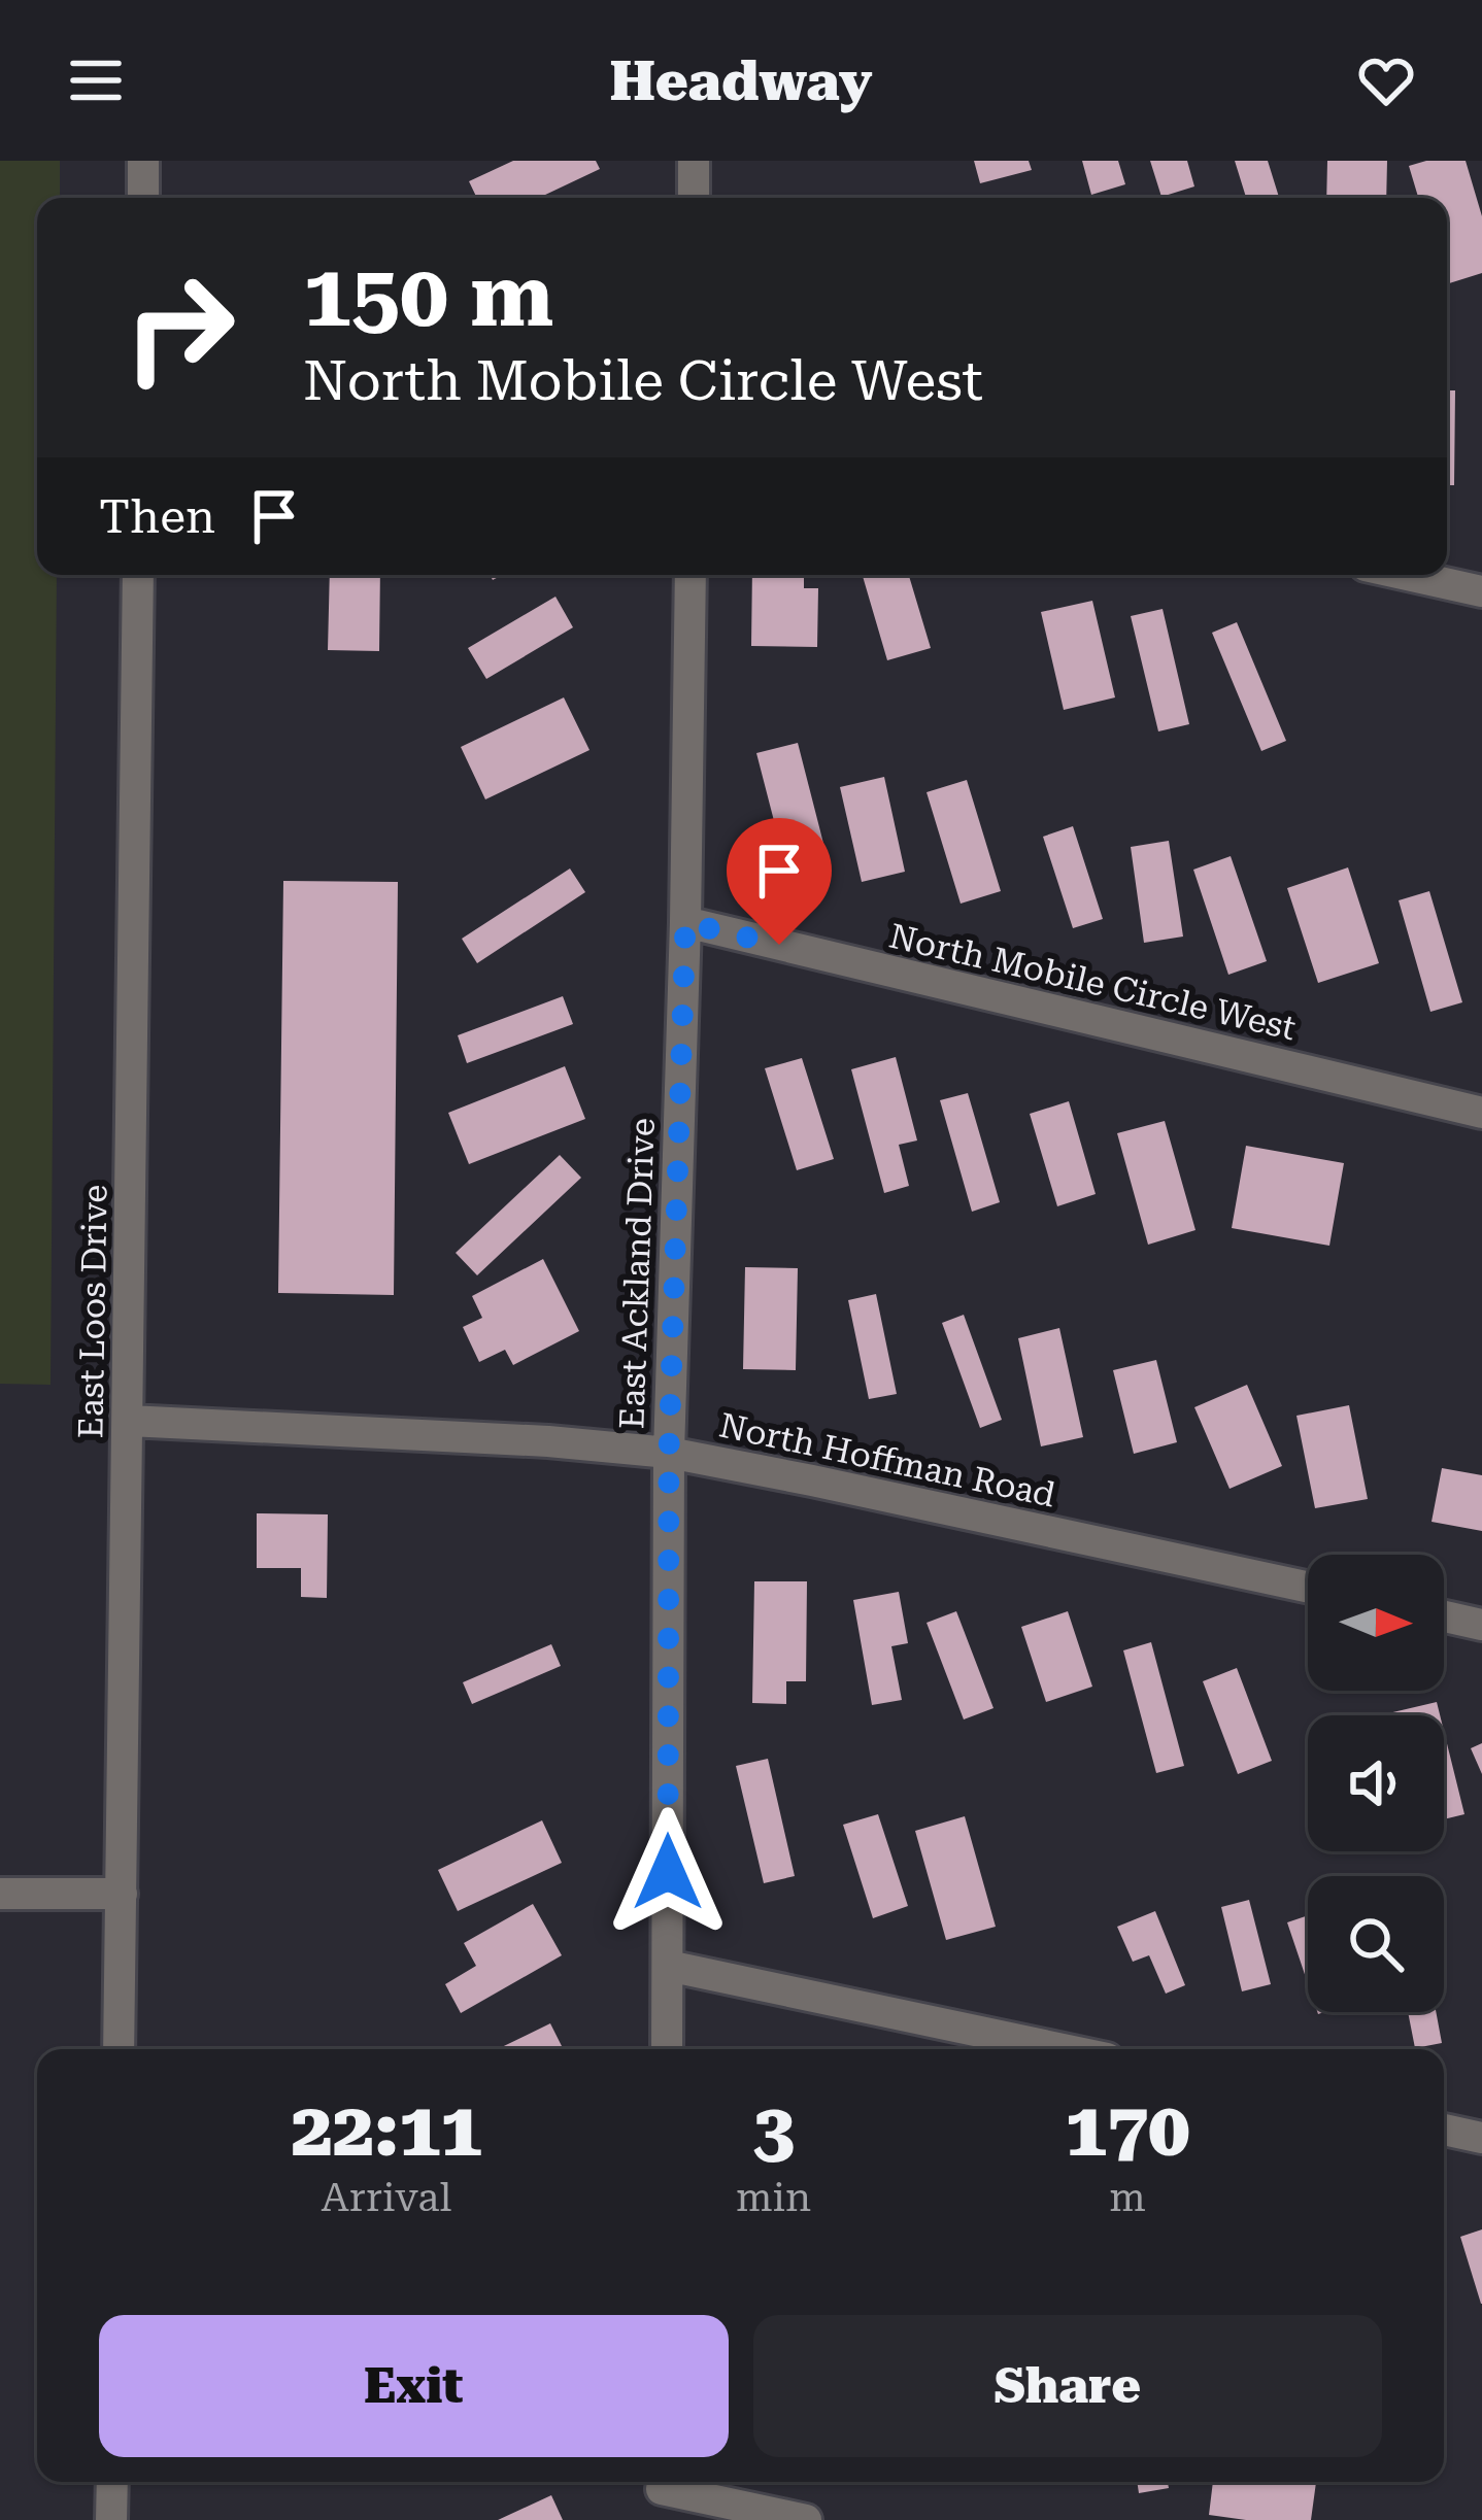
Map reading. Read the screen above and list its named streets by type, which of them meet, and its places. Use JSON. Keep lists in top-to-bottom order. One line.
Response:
{"streets":{"street":["North Mobile Circle West","East Ackland Drive","East Loos Drive","North Hoffman Road"]},"crossings":[["North Mobile Circle West","East Ackland Drive"],["East Ackland Drive","North Hoffman Road"],["East Loos Drive","North Hoffman Road"]],"north":"right","page":{"header":"Headway","turn":["150 m","North Mobile Circle West"],"then":"Then","eta":["22:11","Arrival","3","min","170","m"],"buttons":["Exit","Share"]}}
